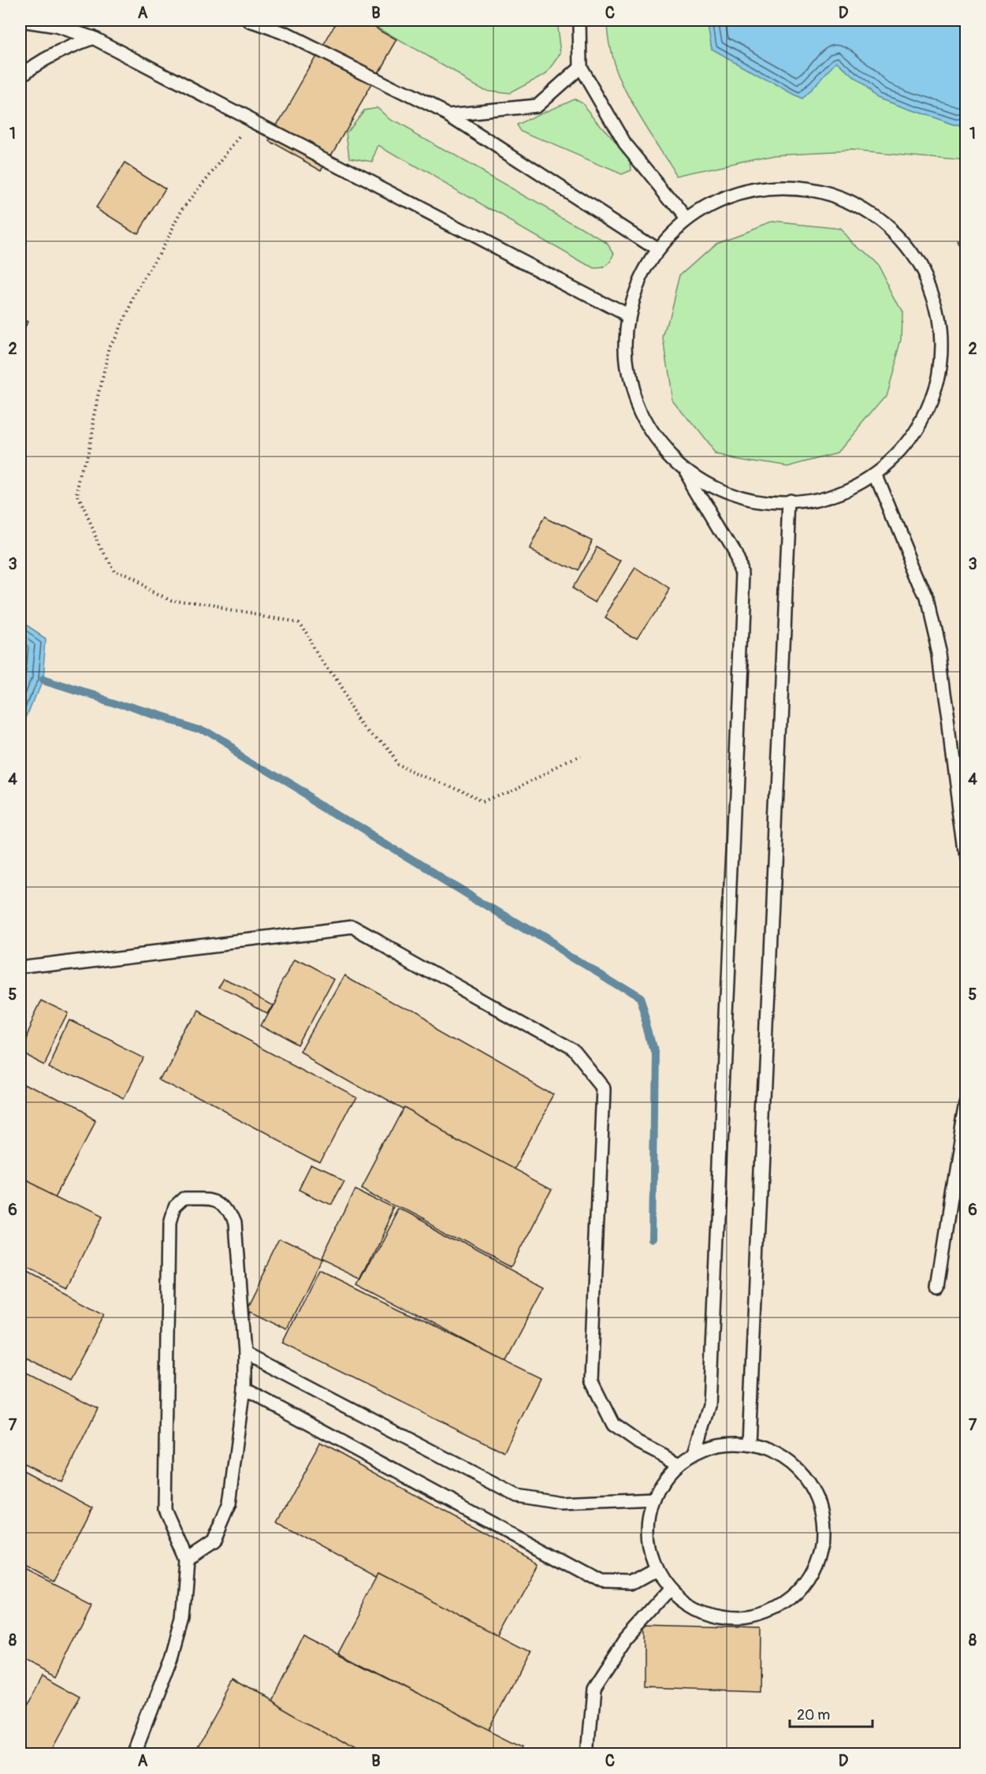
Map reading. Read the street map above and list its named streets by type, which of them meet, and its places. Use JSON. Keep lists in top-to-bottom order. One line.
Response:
{"scale_bar":"20 m","grid":{"columns":["A","B","C","D"],"rows":["1","2","3","4","5","6","7","8"]}}
